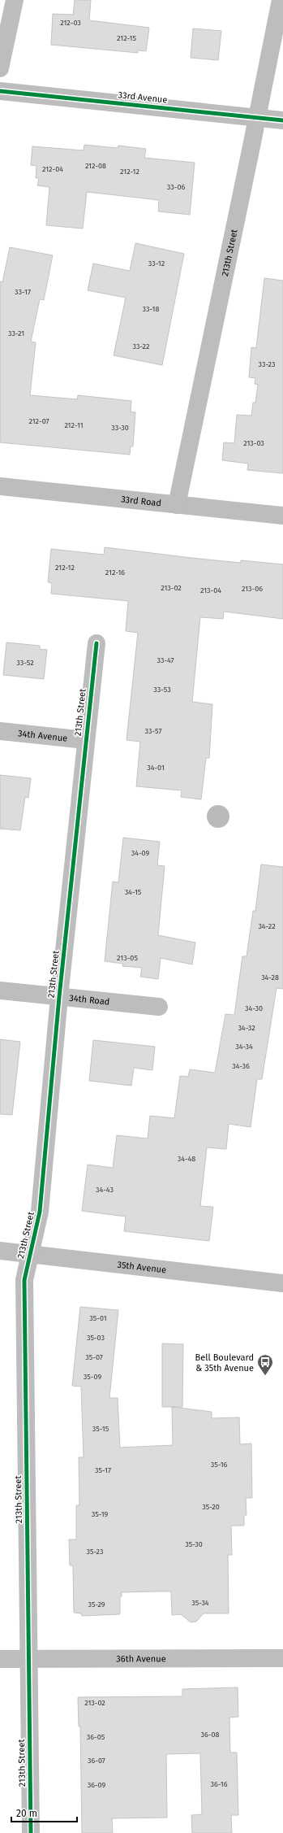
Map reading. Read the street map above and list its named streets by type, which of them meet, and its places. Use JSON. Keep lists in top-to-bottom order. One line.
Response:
{"streets":{"street":["33rd Avenue","213th Street","33rd Road","34th Avenue","34th Road","35th Avenue","36th Avenue"]},"crossings":[["33rd Avenue","213th Street"],["213th Street","33rd Road"],["213th Street","34th Avenue"],["213th Street","34th Road"],["213th Street","35th Avenue"],["213th Street","36th Avenue"]],"places":{"bus stop":["Bell Boulevard & 35th Avenue"]},"house_numbers":["212-03","212-15","212-08","212-04","212-12","33-06","33-12","33-17","33-18","33-21","33-22","33-23","212-07","212-11","33-30","213-03","212-12","212-16","213-02","213-06","213-04","33-47","33-52","33-53","33-57","34-01","34-09","34-15","34-22","213-05","34-28","34-30","34-32","34-34","34-36","34-48","34-43","35-01","35-03","35-07","35-09","35-15","35-16","35-17","35-20","35-19","35-30","35-23","35-34","35-29","213-02","36-08","36-05","36-07","36-16","36-09"],"scale_bar":"20 m"}
